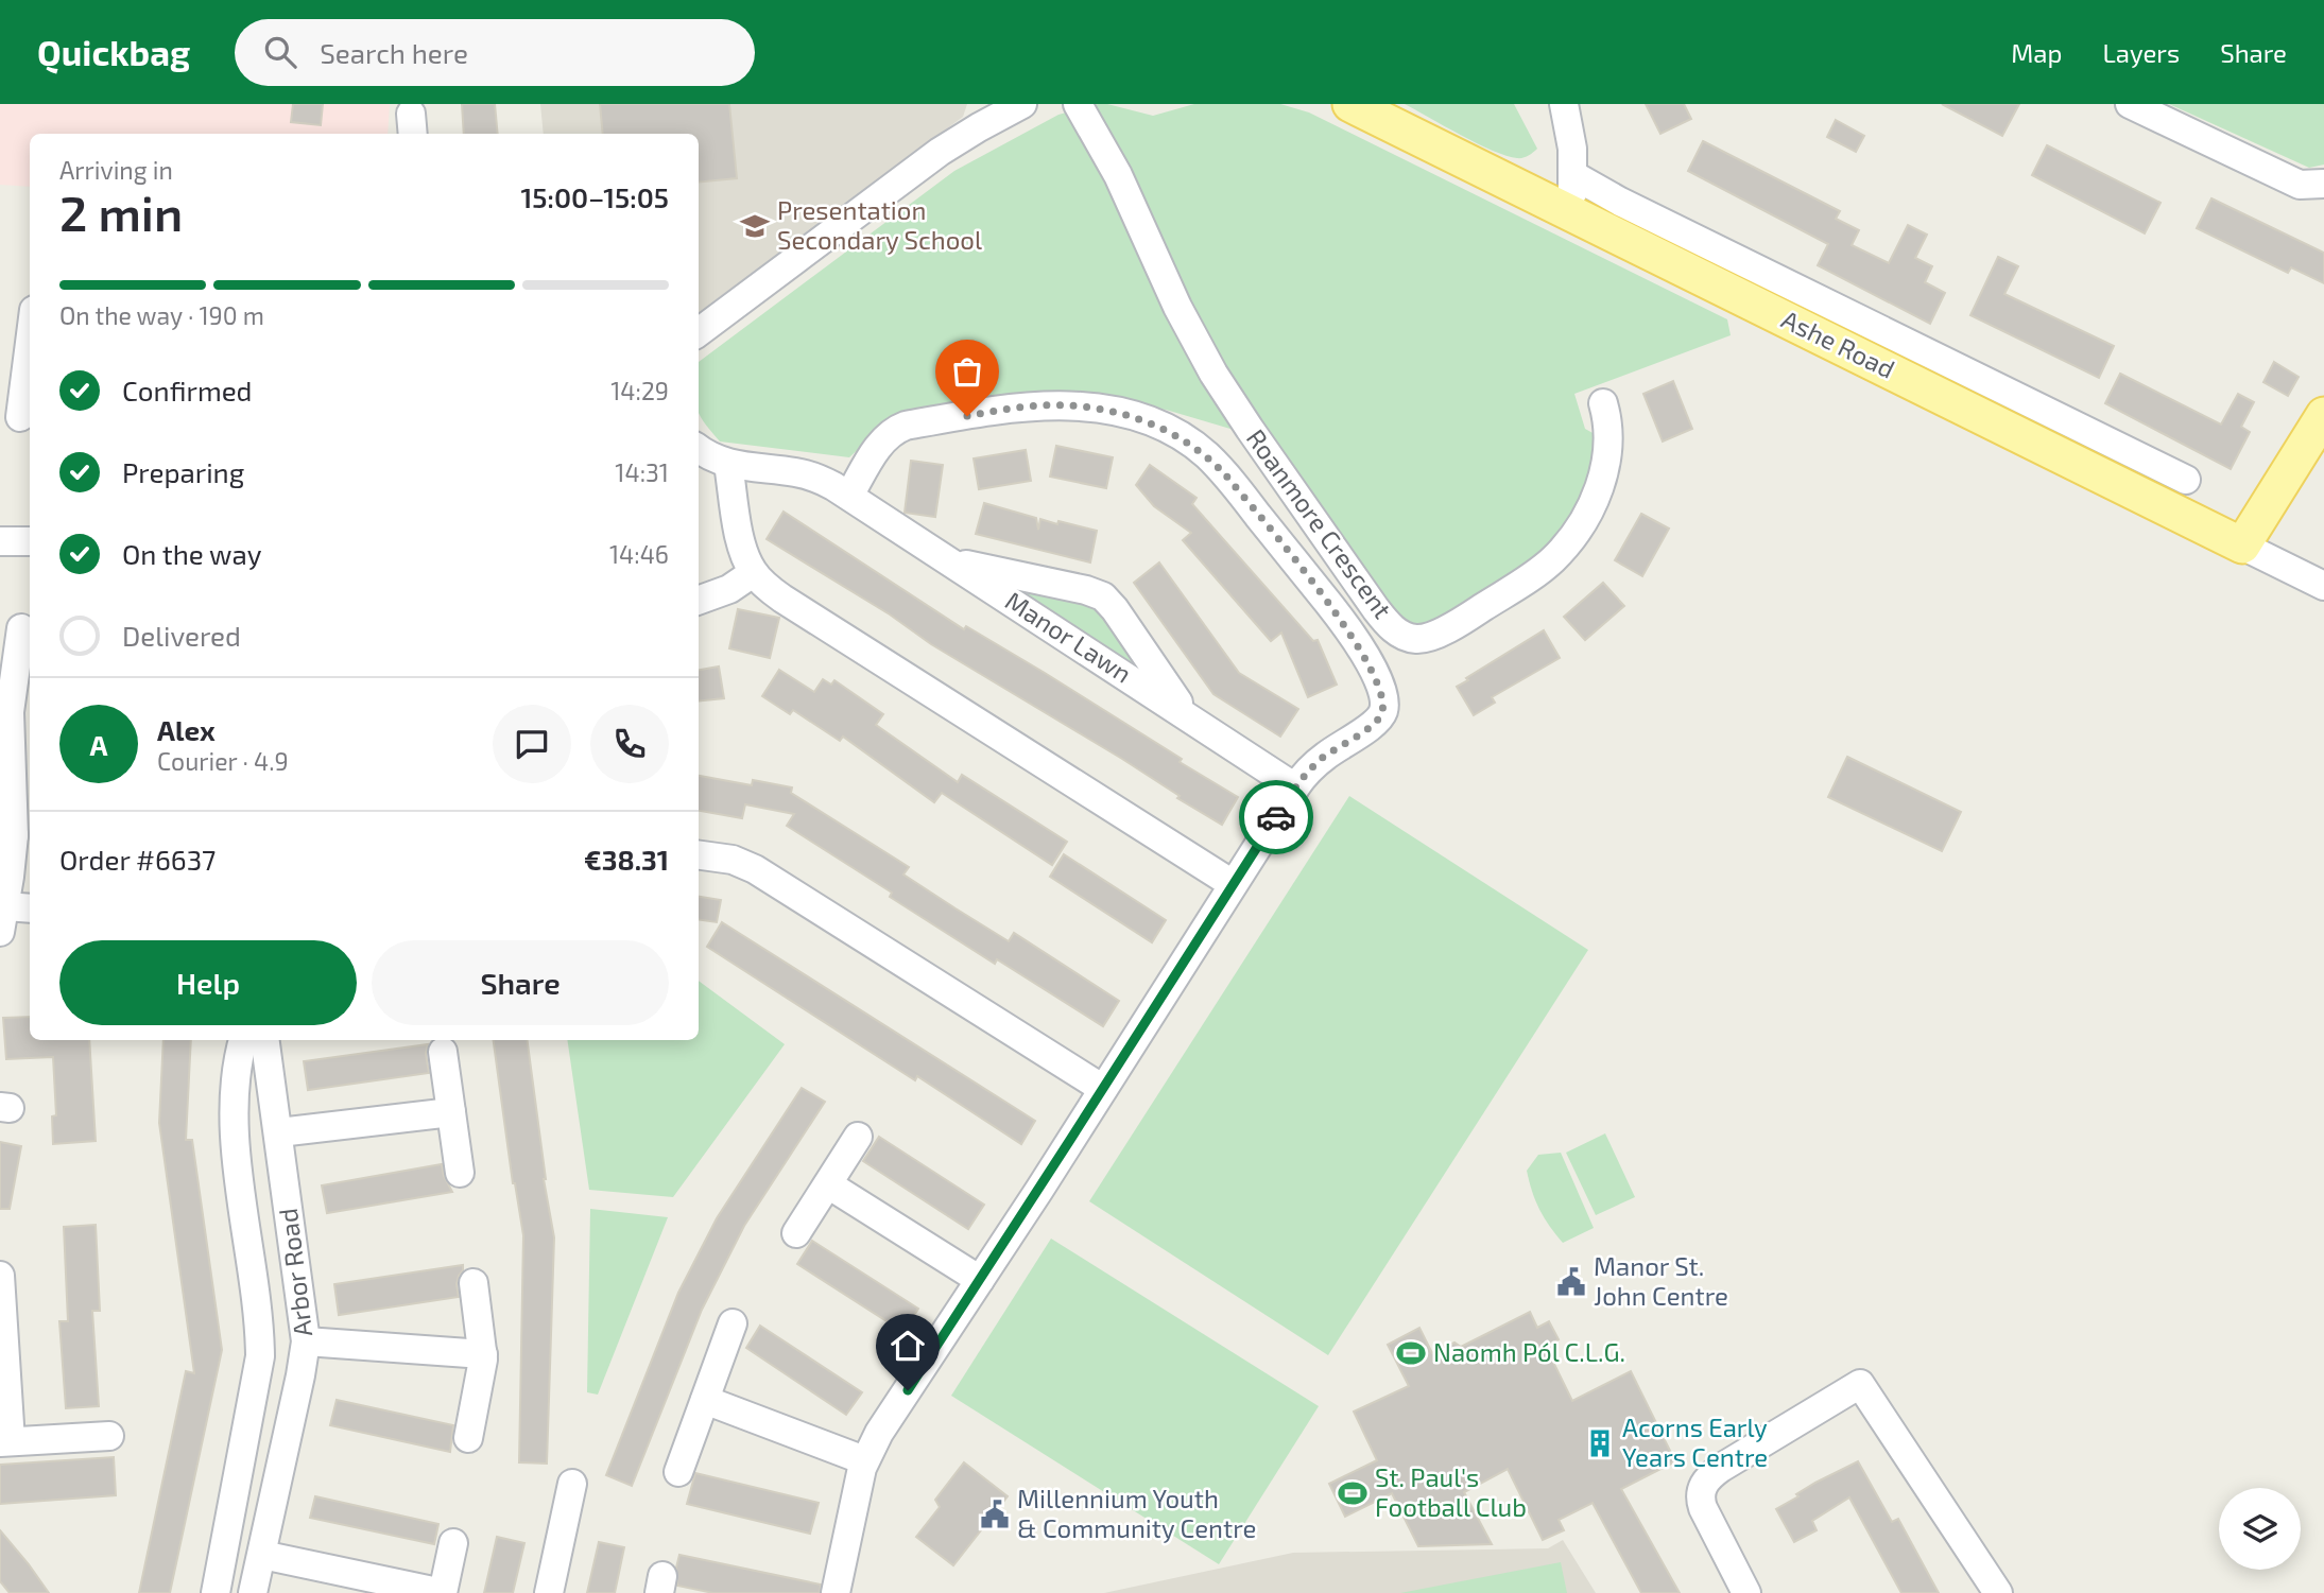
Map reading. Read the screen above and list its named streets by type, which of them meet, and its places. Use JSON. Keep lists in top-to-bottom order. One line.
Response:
{"streets":{"main road":["Ashe Road"],"street":["Roanmore Crescent","Manor Lawn","Arbor Road"]},"places":{"school or university":["Presentation Secondary School"],"public building":["Manor St. John Centre","Millennium Youth & Community Centre"],"sports":["Naomh Pól C.L.G.","St. Paul's Football Club"],"building":["Acorns Early Years Centre"]},"page":{"header":"Quickbag","search":"Search here","nav":["Map","Layers","Share"],"heading":["2 min","Arriving in","15:00–15:05"],"panel":["Alex","Courier · 4.9","Order #6637","€38.31"],"bar":"On the way · 190 m","list":[["Confirmed","14:29"],["Preparing","14:31"],["On the way","14:46"],"Delivered"],"round":"A","buttons":["Help","Share"]}}
